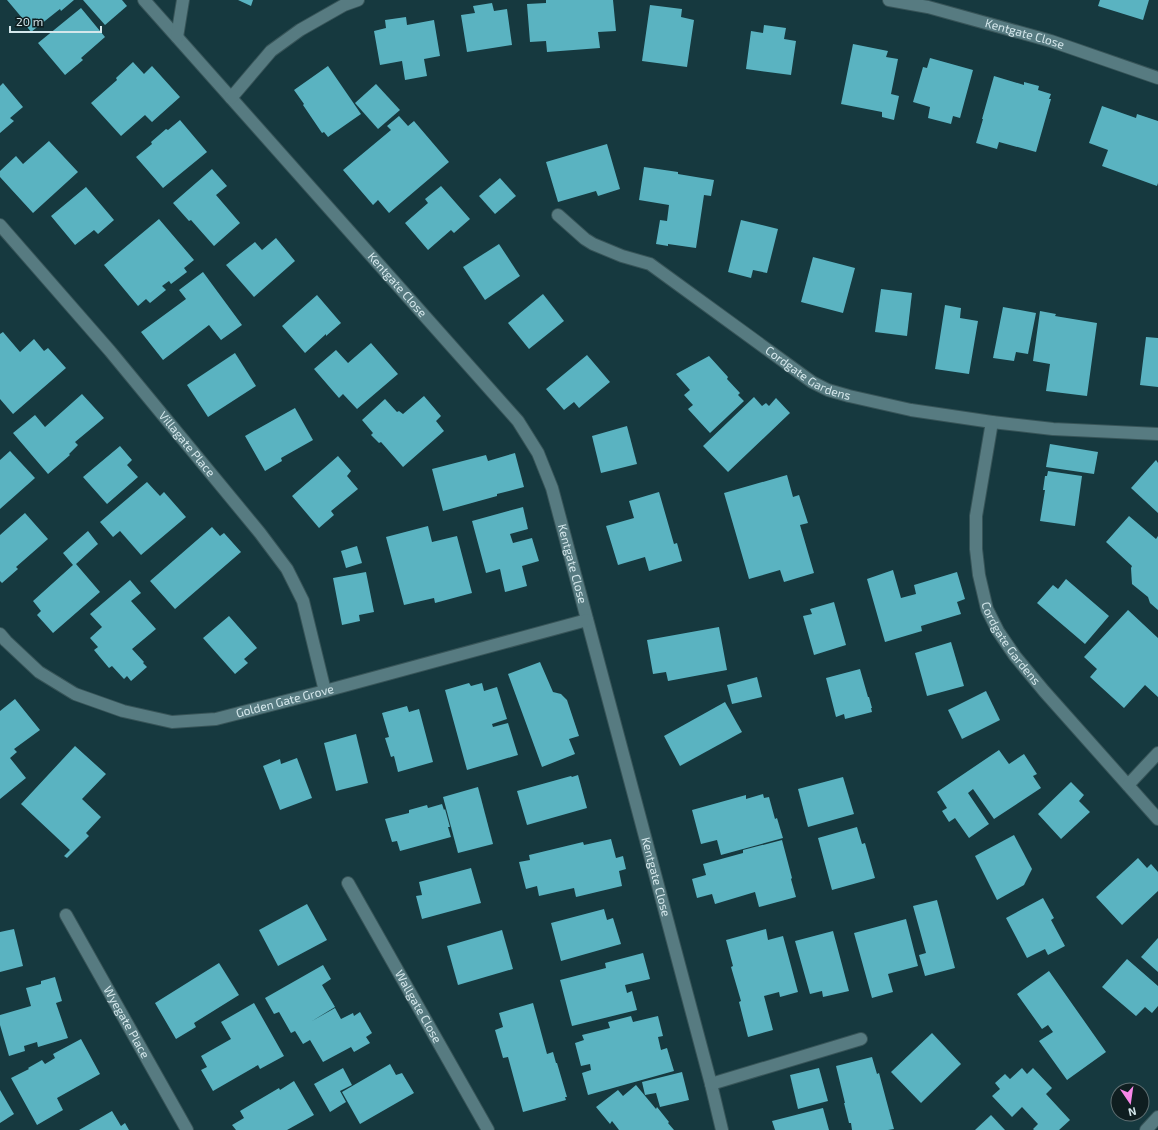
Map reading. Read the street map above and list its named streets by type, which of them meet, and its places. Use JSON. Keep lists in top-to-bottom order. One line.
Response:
{"streets":{"street":["Kentgate Close","Cordgate Gardens","Villagate Place","Golden Gate Grove","Wallgate Close","Wyegate Place"]},"crossings":[["Kentgate Close","Golden Gate Grove"],["Villagate Place","Golden Gate Grove"]],"scale_bar":"20 m","north":"bottom"}
